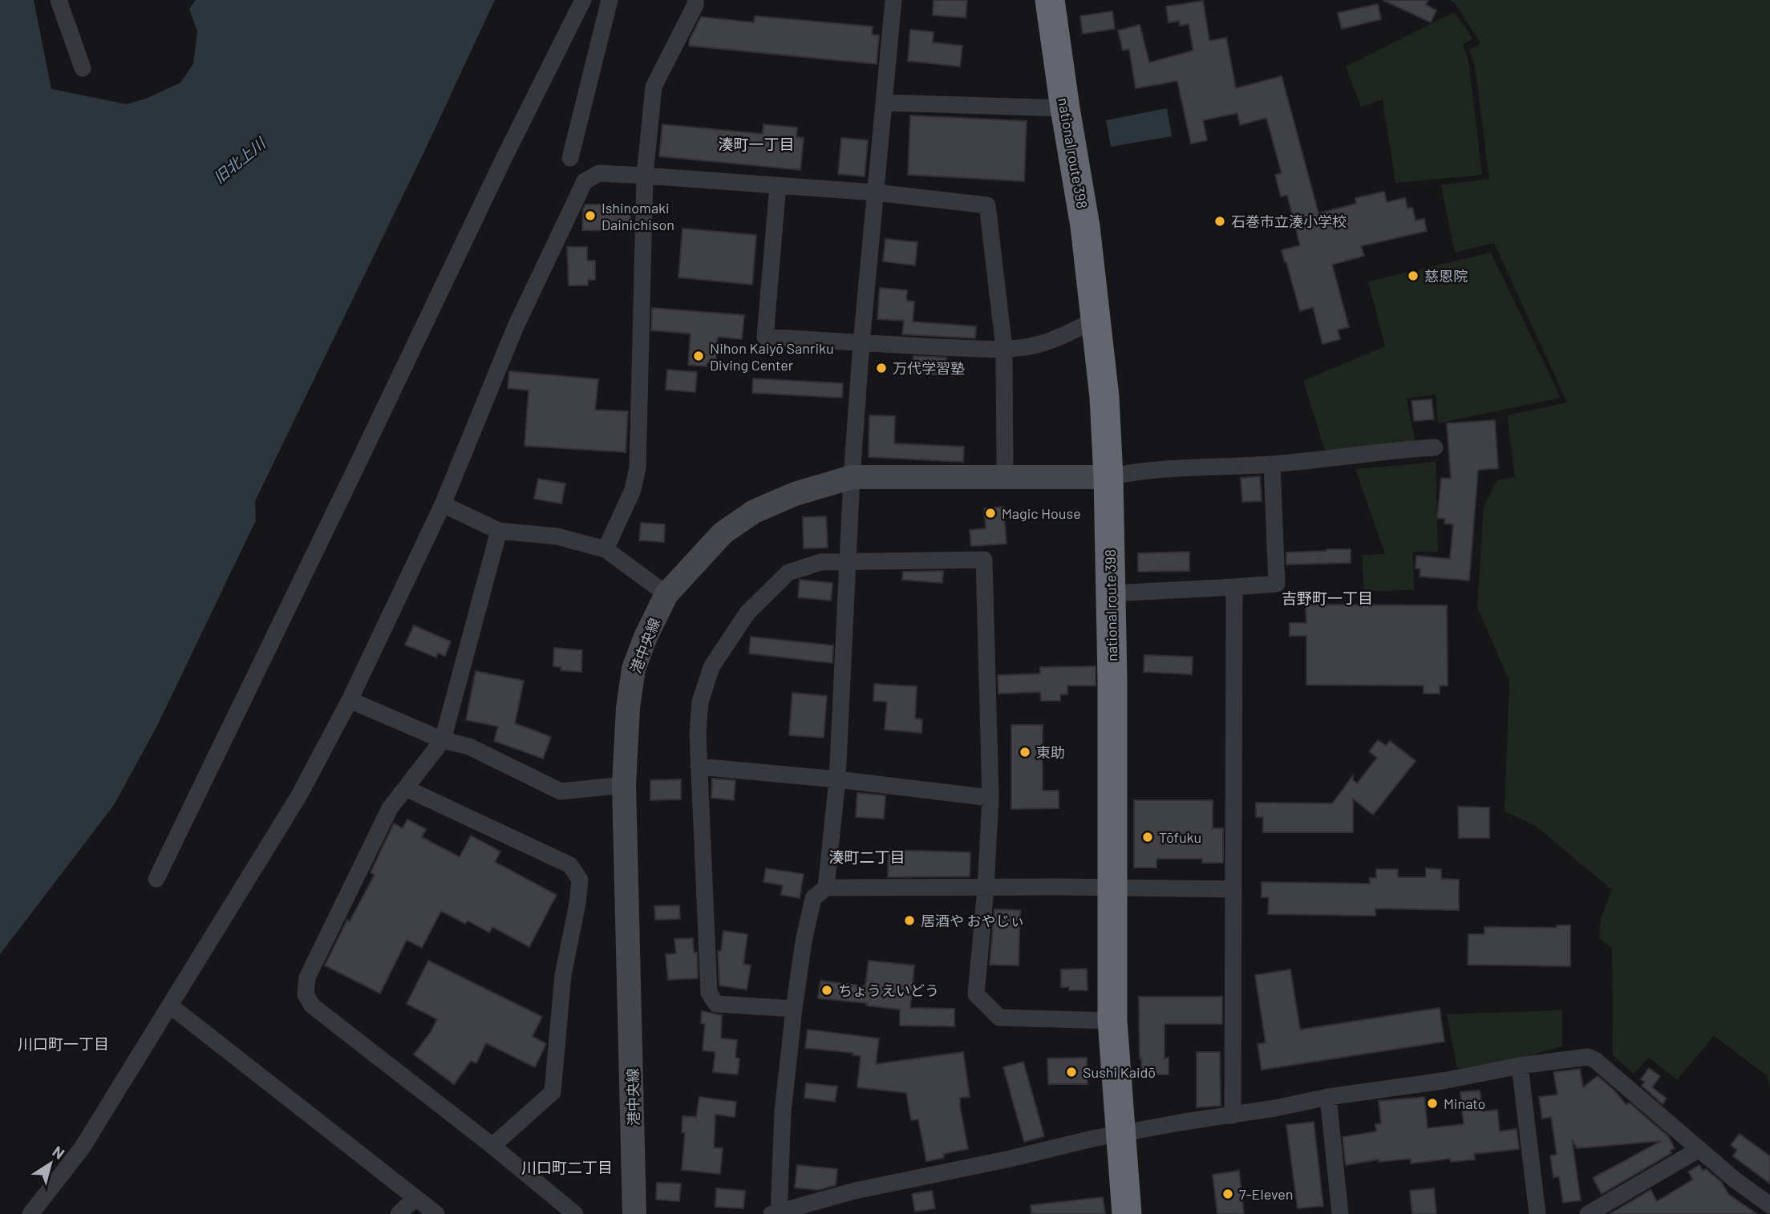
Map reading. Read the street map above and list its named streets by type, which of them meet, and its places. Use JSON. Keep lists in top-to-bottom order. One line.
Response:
{"streets":{"highway":["national route 398"],"street":["港中央線"]},"crossings":[["national route 398","港中央線"]],"districts":["湊町一丁目","吉野町一丁目","湊町二丁目","川口町一丁目","川口町二丁目"],"water":["旧北上川"],"places":["Ishinomaki Dainichison","石巻市立湊小学校","慈恩院","Nihon Kaiyō Sanriku Diving Center","万代学習塾","Magic House","東助","Tōfuku","居酒や おやじぃ","ちょうえいどう","Sushi Kaidō","Minato","7-Eleven"],"north":"top right"}
